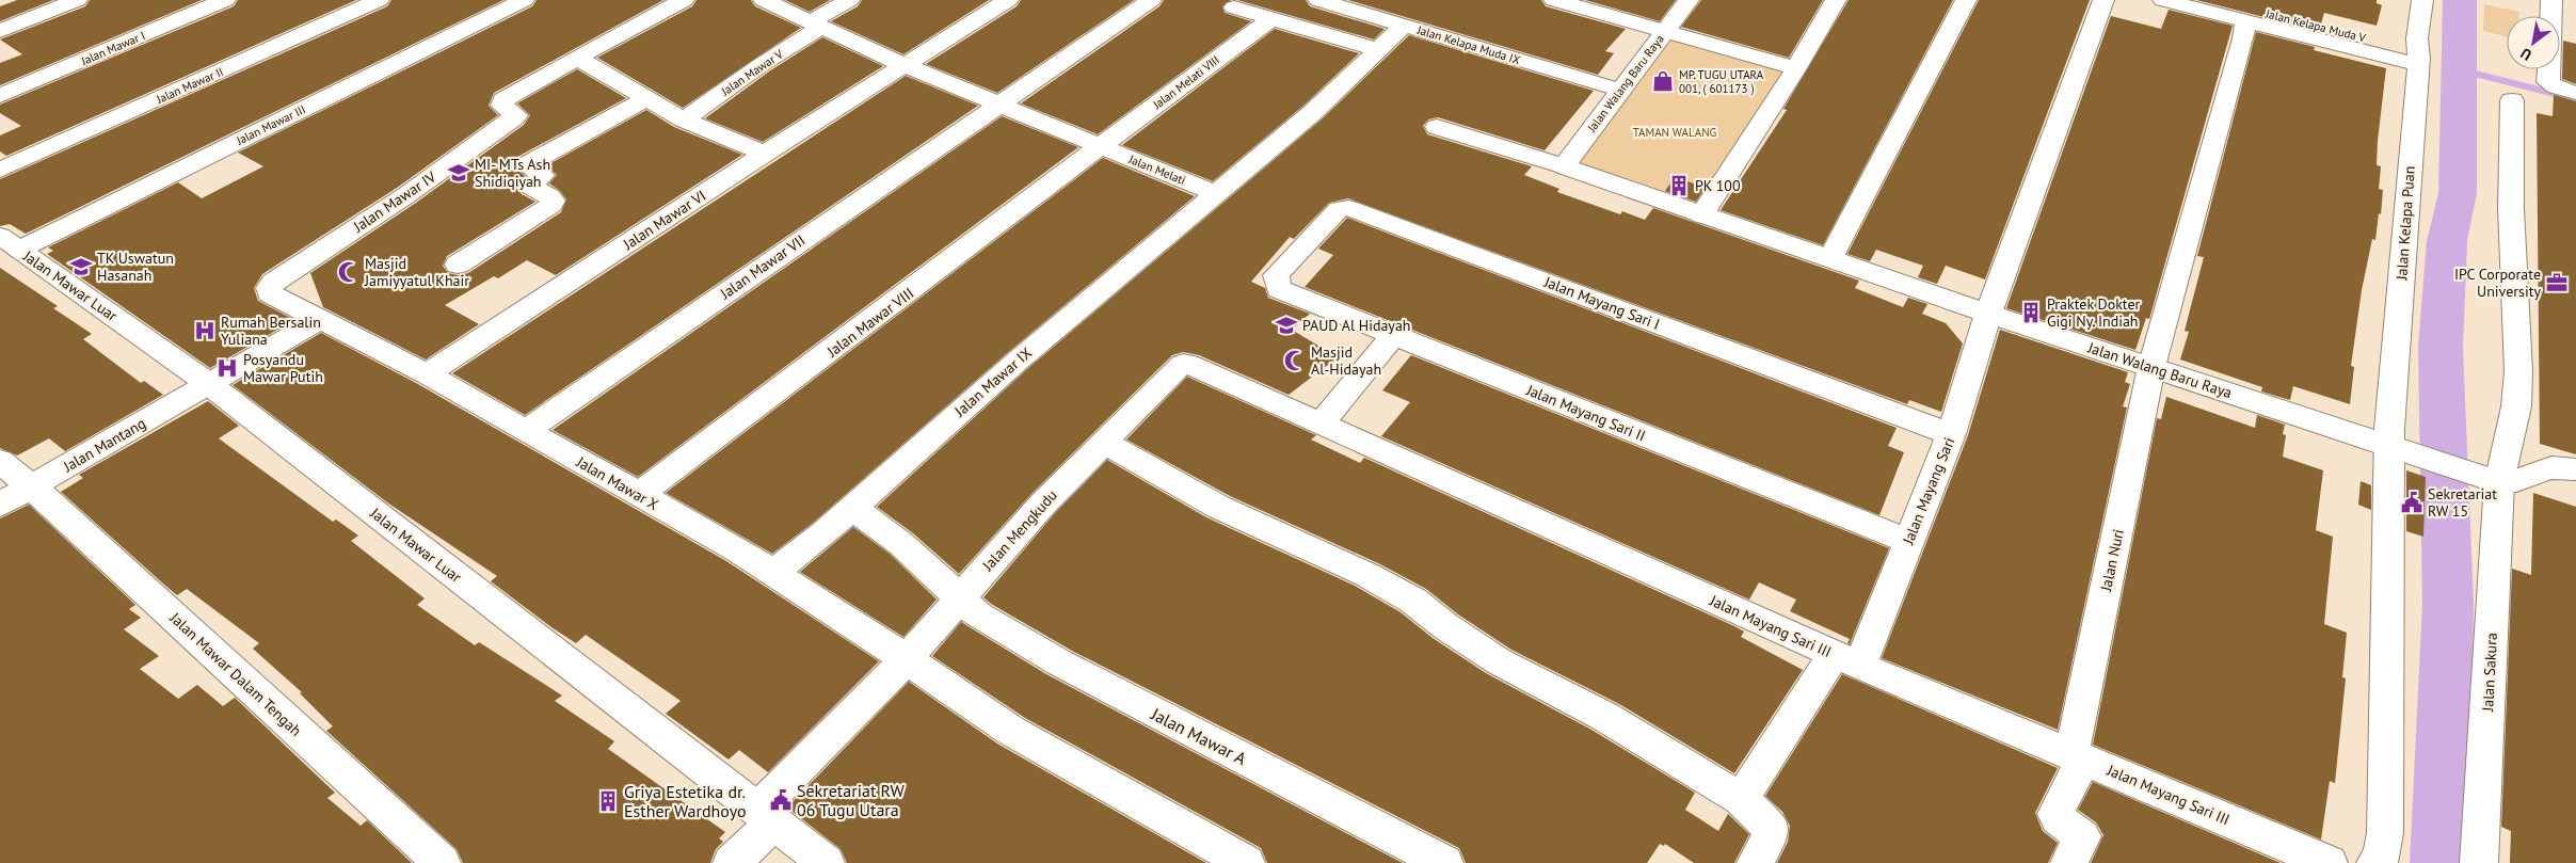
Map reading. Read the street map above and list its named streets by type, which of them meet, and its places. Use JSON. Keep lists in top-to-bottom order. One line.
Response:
{"streets":{"street":["Jalan Kelapa Muda V","Jalan Kelapa Muda IX","Jalan Mawar I","Jalan Mawar V","Jalan Melati VIII","Jalan Walang Baru Raya","Jalan Mawar II","Jalan Mawar III","Jalan Melati","Jalan Mawar IV","Jalan Mawar VI","Jalan Kelapa Puan","Jalan Mawar VII","Jalan Mawar Luar","Jalan Mayang Sari I","Jalan Mawar VIII","Jalan Mawar IX","Jalan Mayang Sari II","Jalan Mantang","Jalan Mawar X","Jalan Mayang Sari","Jalan Mengkudu","Jalan Nuri","Jalan Mayang Sari III","Jalan Sakura","Jalan Mawar Dalam Tengah","Jalan Mawar A"]},"crossings":[["Jalan Kelapa Muda V","Jalan Nuri"],["Jalan Kelapa Muda IX","Jalan Walang Baru Raya"],["Jalan Mawar V","Jalan Melati"],["Jalan Melati VIII","Jalan Melati"],["Jalan Melati VIII","Jalan Mawar VIII"],["Jalan Walang Baru Raya","Jalan Kelapa Puan"],["Jalan Walang Baru Raya","Jalan Mayang Sari"],["Jalan Walang Baru Raya","Jalan Nuri"],["Jalan Walang Baru Raya","Jalan Sakura"],["Jalan Mawar III","Jalan Mawar Luar"],["Jalan Melati","Jalan Mawar VI"],["Jalan Melati","Jalan Mawar VII"],["Jalan Melati","Jalan Mawar VIII"],["Jalan Melati","Jalan Mawar IX"],["Jalan Mawar IV","Jalan Mawar X"],["Jalan Mawar VI","Jalan Mawar X"],["Jalan Mawar VII","Jalan Mawar X"],["Jalan Mawar Luar","Jalan Mantang"],["Jalan Mawar Luar","Jalan Mengkudu"],["Jalan Mayang Sari I","Jalan Mayang Sari II"],["Jalan Mayang Sari I","Jalan Mayang Sari"],["Jalan Mawar VIII","Jalan Mawar X"],["Jalan Mawar IX","Jalan Mawar X"],["Jalan Mawar IX","Jalan Mawar A"],["Jalan Mayang Sari II","Jalan Mayang Sari"],["Jalan Mantang","Jalan Mawar Dalam Tengah"],["Jalan Mawar X","Jalan Mengkudu"],["Jalan Mayang Sari","Jalan Mayang Sari III"],["Jalan Mengkudu","Jalan Mayang Sari III"],["Jalan Mengkudu","Jalan Mawar A"],["Jalan Nuri","Jalan Mayang Sari III"]],"parks":["TAMAN WALANG"],"places":{"shop":["MP. TUGU UTARA 001, ( 601173 )"],"school or university":["MI- MTs Ash Shidiqiyah","TK Uswatun Hasanah","PAUD Al Hidayah"],"building":["PK 100","Praktek Dokter Gigi Ny. Indiah","Griya Estetika dr. Esther Wardhoyo"],"mosque":["Masjid Jamiyyatul Khair","Masjid Al-Hidayah"],"office":["IPC Corporate University"],"hospital":["Rumah Bersalin Yuliana","Posyandu Mawar Putih"],"public building":["Sekretariat RW 15","Sekretariat RW 06 Tugu Utara"]},"north":"bottom left"}
